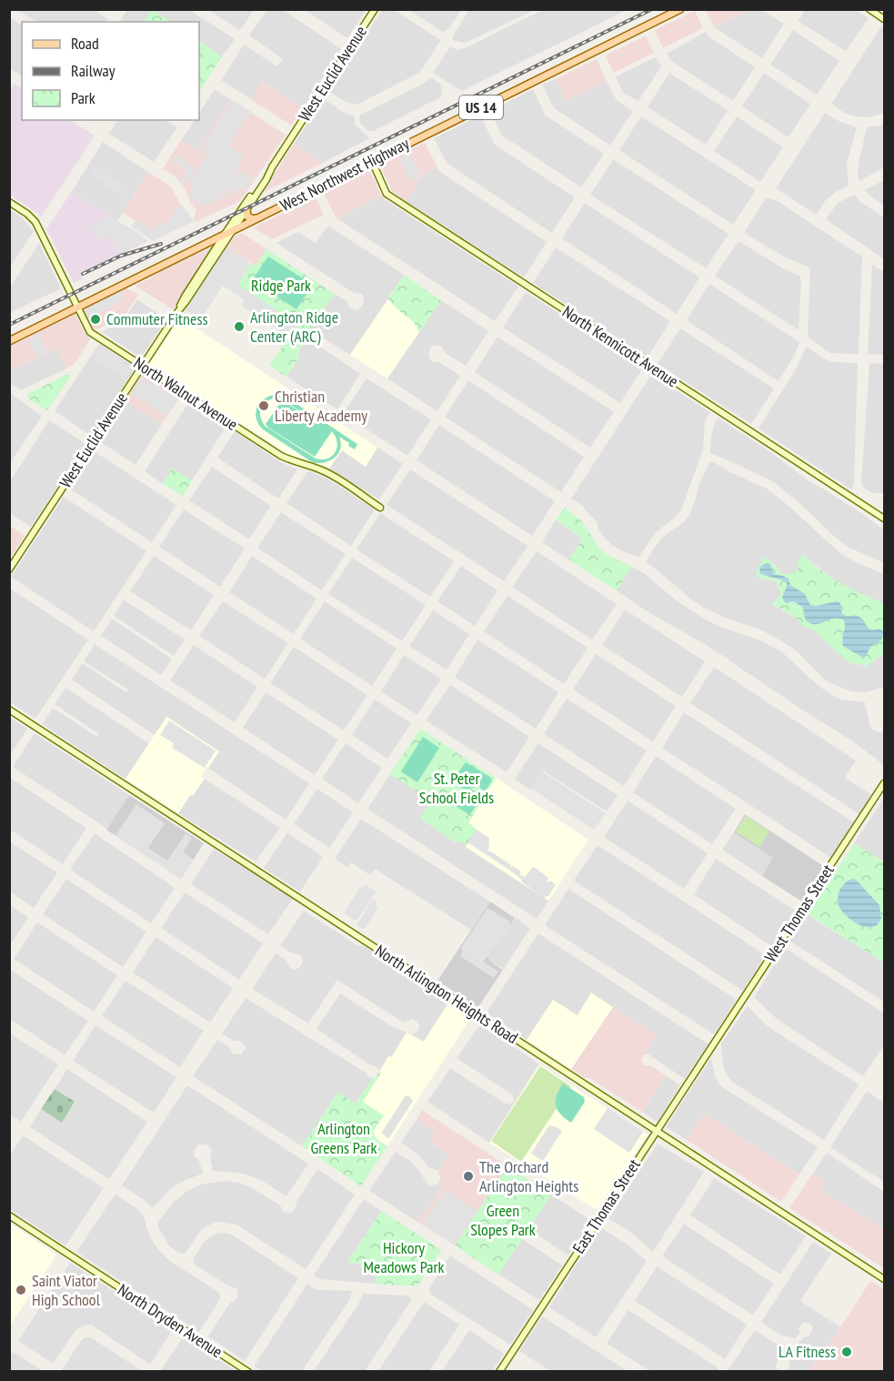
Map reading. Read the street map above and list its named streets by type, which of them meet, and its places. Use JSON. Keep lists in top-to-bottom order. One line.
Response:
{"streets":{"main road":["US 14","West Northwest Highway"],"street":["West Euclid Avenue","North Kennicott Avenue","North Walnut Avenue","West Thomas Street","North Arlington Heights Road","East Thomas Street","North Dryden Avenue"]},"crossings":[["West Euclid Avenue","West Northwest Highway"],["West Euclid Avenue","North Walnut Avenue"],["West Northwest Highway","North Kennicott Avenue"],["West Northwest Highway","North Walnut Avenue"],["West Thomas Street","East Thomas Street"],["North Arlington Heights Road","East Thomas Street"]],"parks":["Ridge Park","St. Peter School Fields","Arlington Greens Park","Green Slopes Park","Hickory Meadows Park"],"places":["Commuter Fitness","Arlington Ridge Center (ARC)","Christian Liberty Academy","The Orchard Arlington Heights","Saint Viator High School","LA Fitness"],"legend":["Road","Railway","Park"]}
